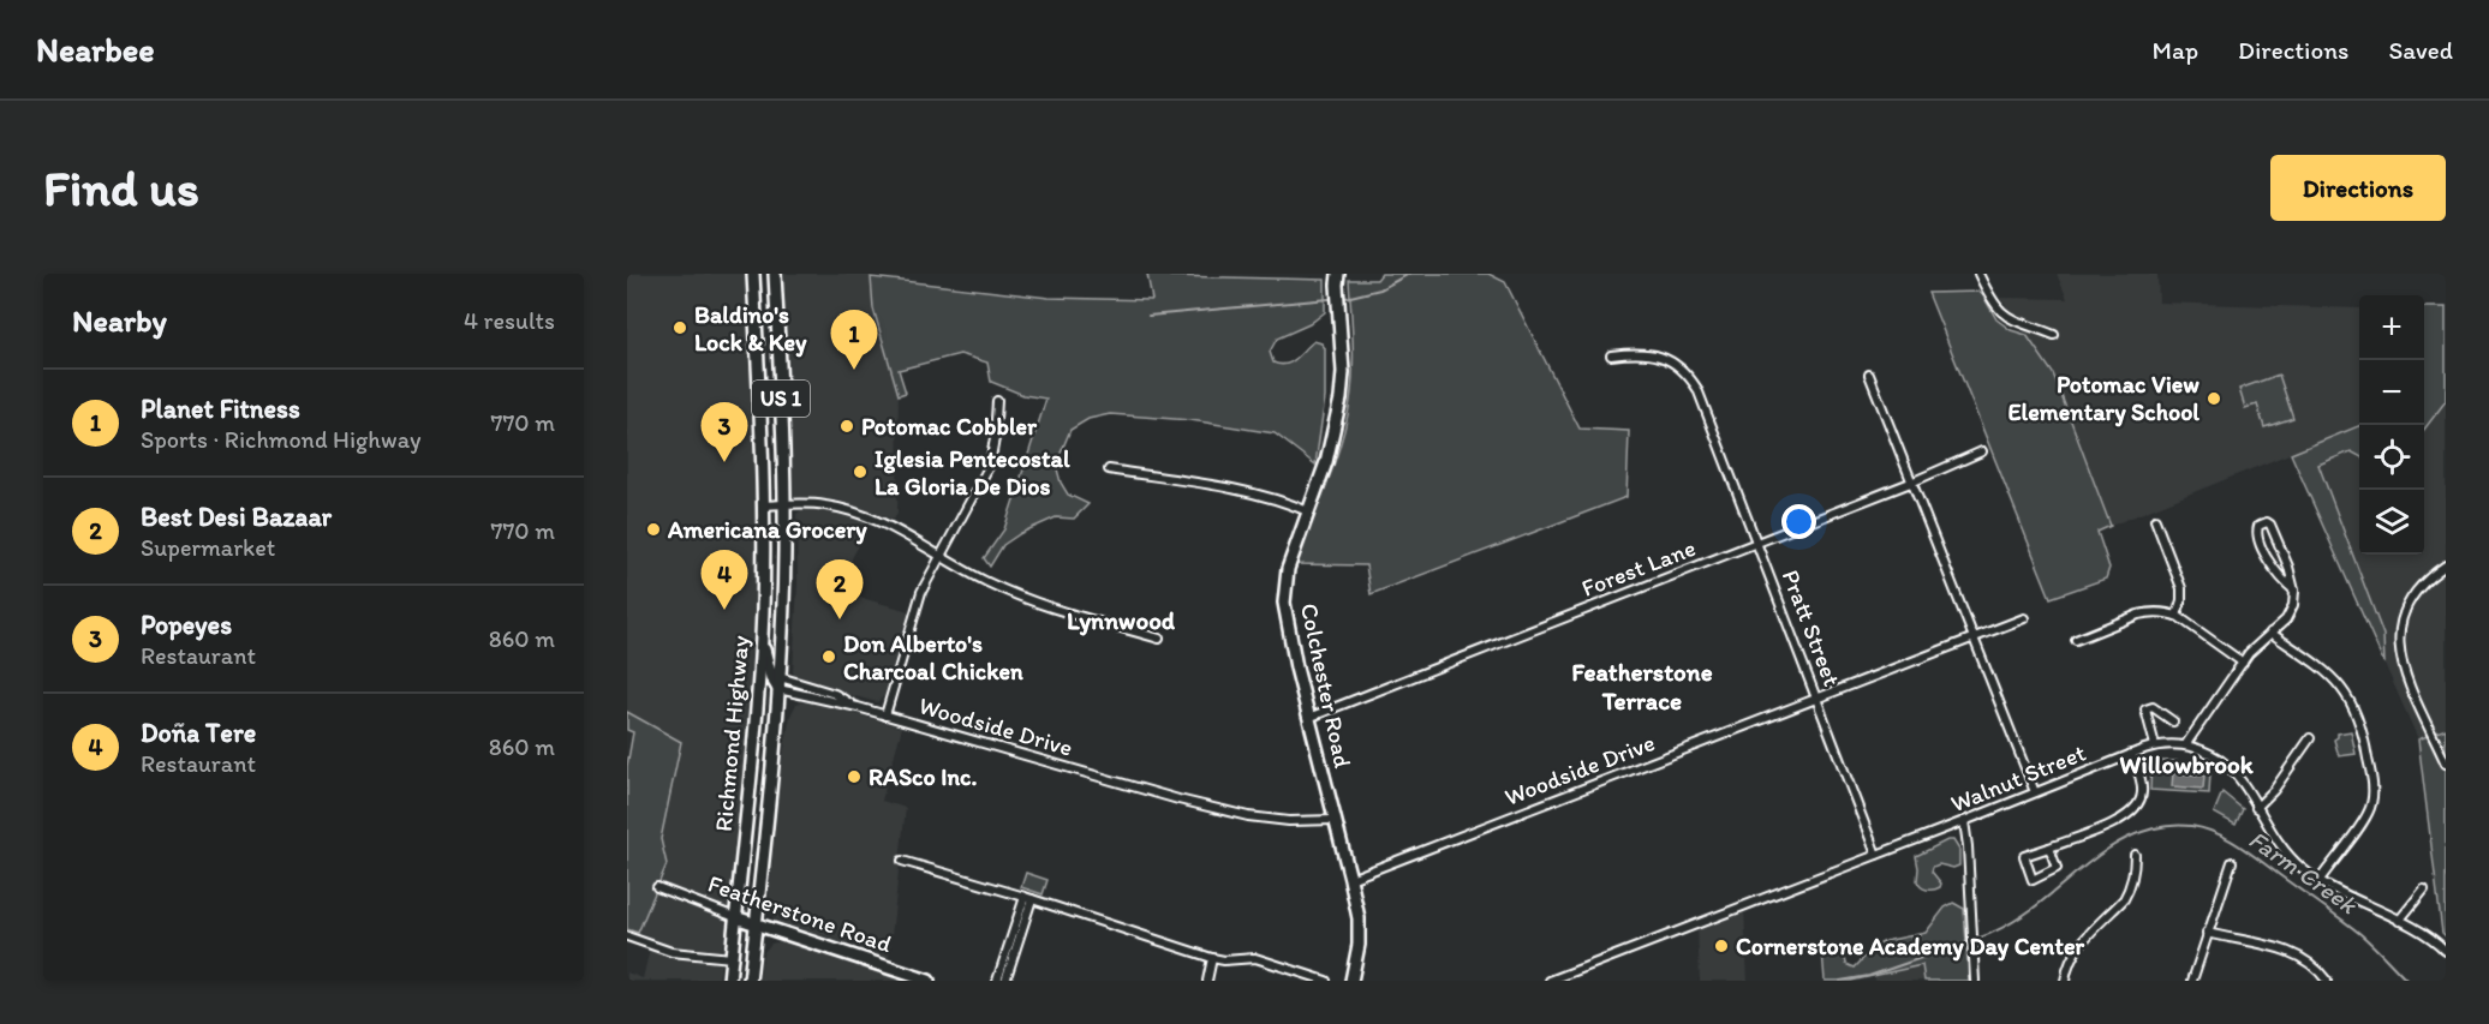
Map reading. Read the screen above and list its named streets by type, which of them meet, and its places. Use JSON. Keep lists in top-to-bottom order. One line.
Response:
{"streets":{"main road":["US 1","Colchester Road","Richmond Highway","Featherstone Road"],"street":["Forest Lane","Pratt Street","Woodside Drive","Walnut Street"]},"crossings":[["Forest Lane","Pratt Street"],["Forest Lane","Colchester Road"],["Pratt Street","Woodside Drive"],["Pratt Street","Walnut Street"],["Colchester Road","Woodside Drive"],["Woodside Drive","Richmond Highway"],["Richmond Highway","Featherstone Road"]],"districts":["Lynnwood","Featherstone Terrace","Willowbrook"],"water":["Farm Creek"],"places":["Baldino's Lock & Key","Potomac View Elementary School","Potomac Cobbler","Iglesia Pentecostal La Gloria De Dios","Americana Grocery","Don Alberto's Charcoal Chicken","RASco Inc.","Cornerstone Academy Day Center"],"page":{"header":"Nearbee","nav":["Map","Directions","Saved"],"buttons":"Directions","title":"Find us","heading":["Nearby","4 results"],"map_buttons":["+","−"],"pins":["1","3","4","2"],"list":[{"mark":"1","name":"Planet Fitness","note":"Sports · Richmond Highway","value":"770 m"},{"mark":"2","name":"Best Desi Bazaar","note":"Supermarket","value":"770 m"},{"mark":"3","name":"Popeyes","note":"Restaurant","value":"860 m"},{"mark":"4","name":"Doña Tere","note":"Restaurant","value":"860 m"}]}}
